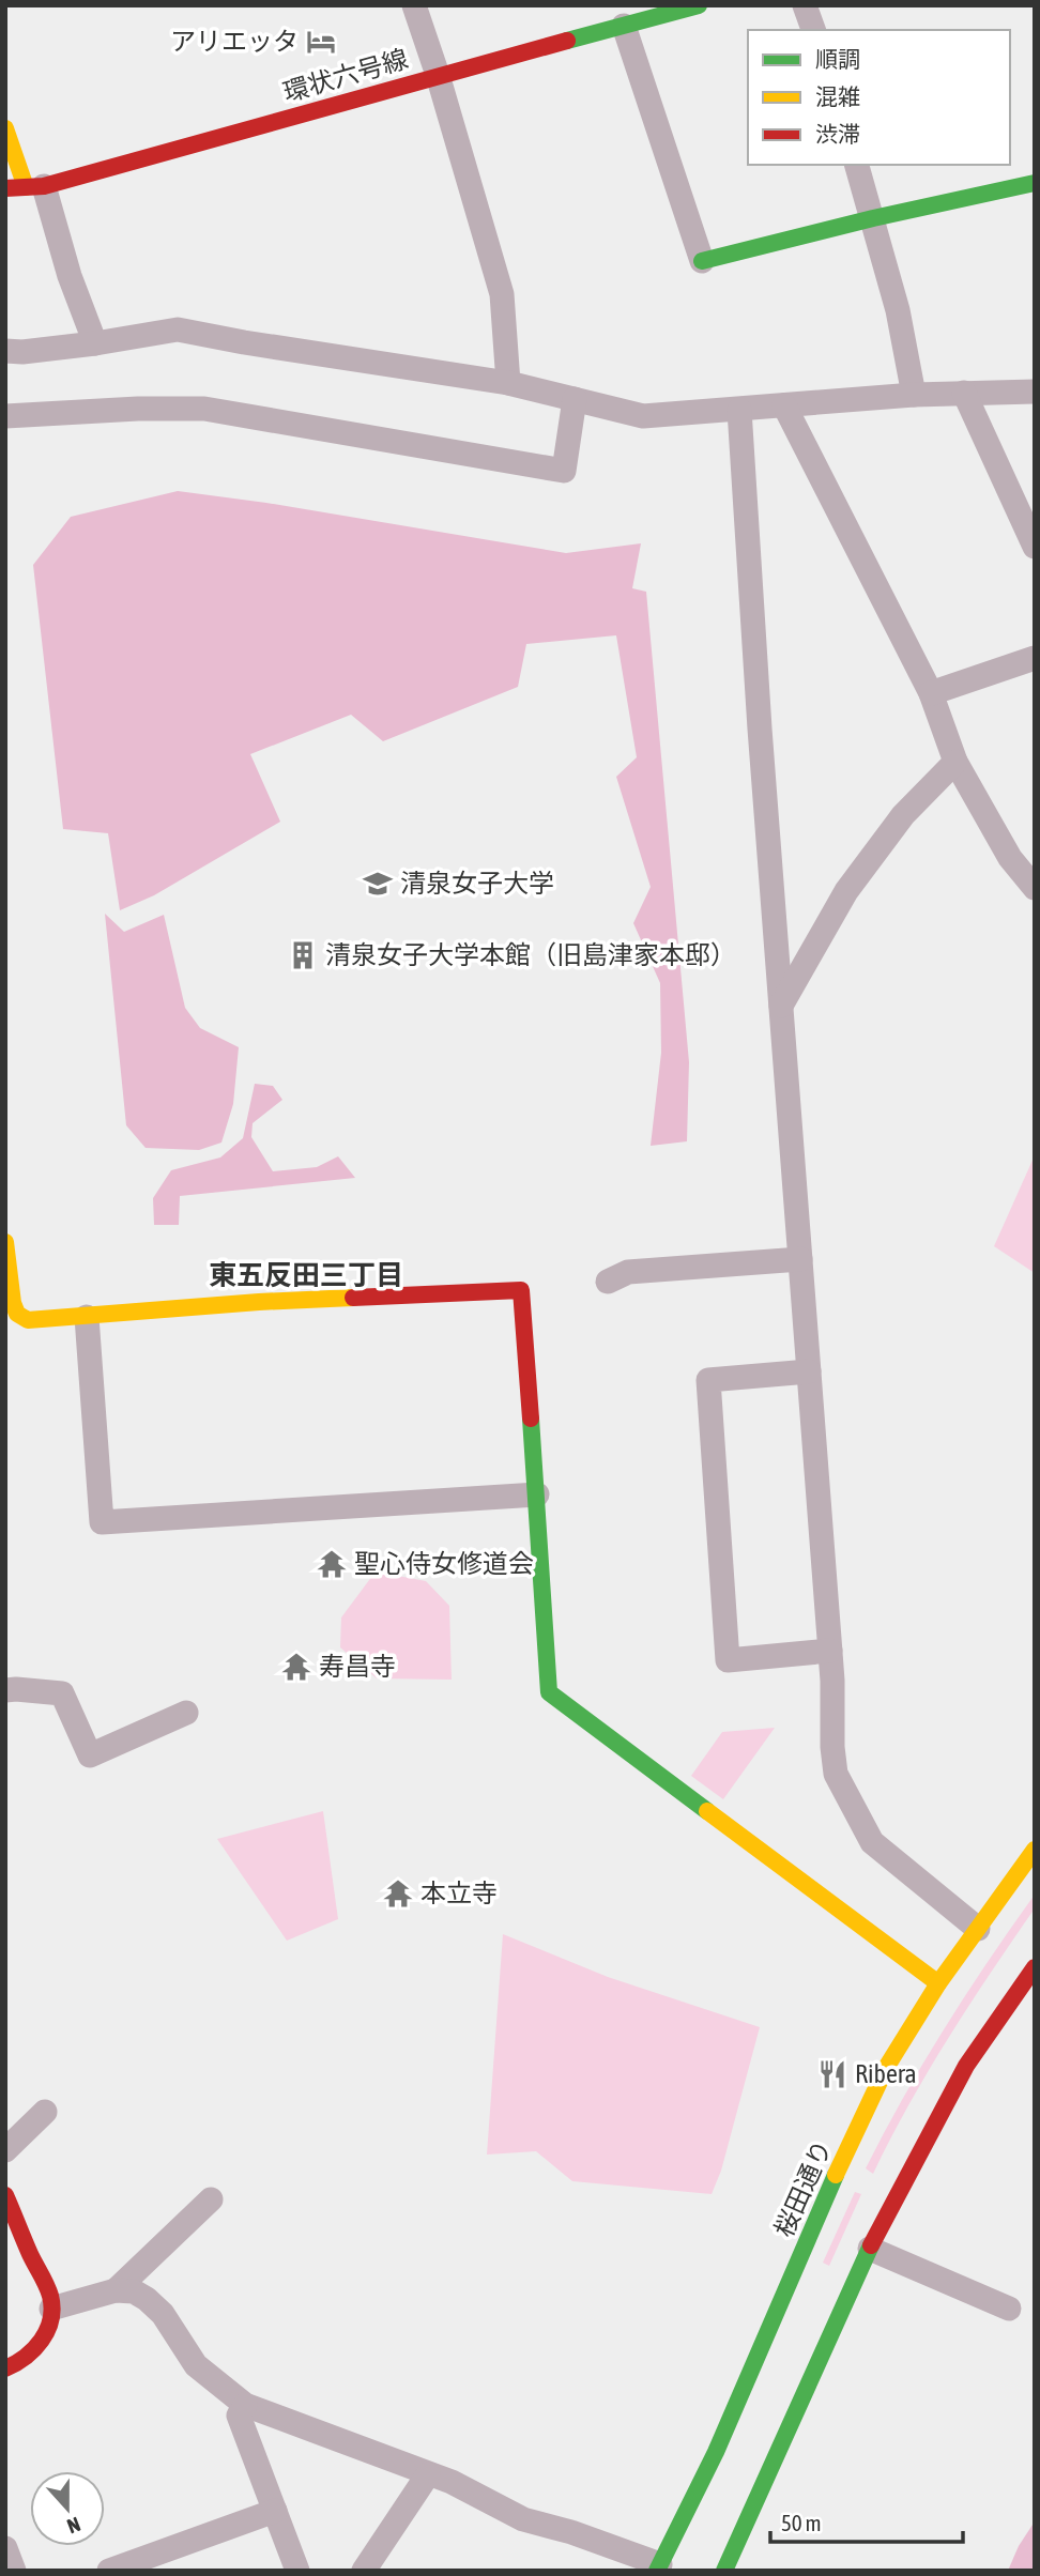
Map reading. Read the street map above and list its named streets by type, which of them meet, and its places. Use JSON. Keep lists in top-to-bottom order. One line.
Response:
{"streets":{"main road":["環状六号線","桜田通り"]},"districts":["東五反田三丁目"],"places":{"hotel":["アリエッタ"],"school or university":["清泉女子大学"],"building":["清泉女子大学本館（旧島津家本邸）"],"temple":["聖心侍女修道会","寿昌寺","本立寺"],"restaurant":["Ribera"]},"legend":["順調","混雑","渋滞"],"scale_bar":"50 m","north":"bottom"}
